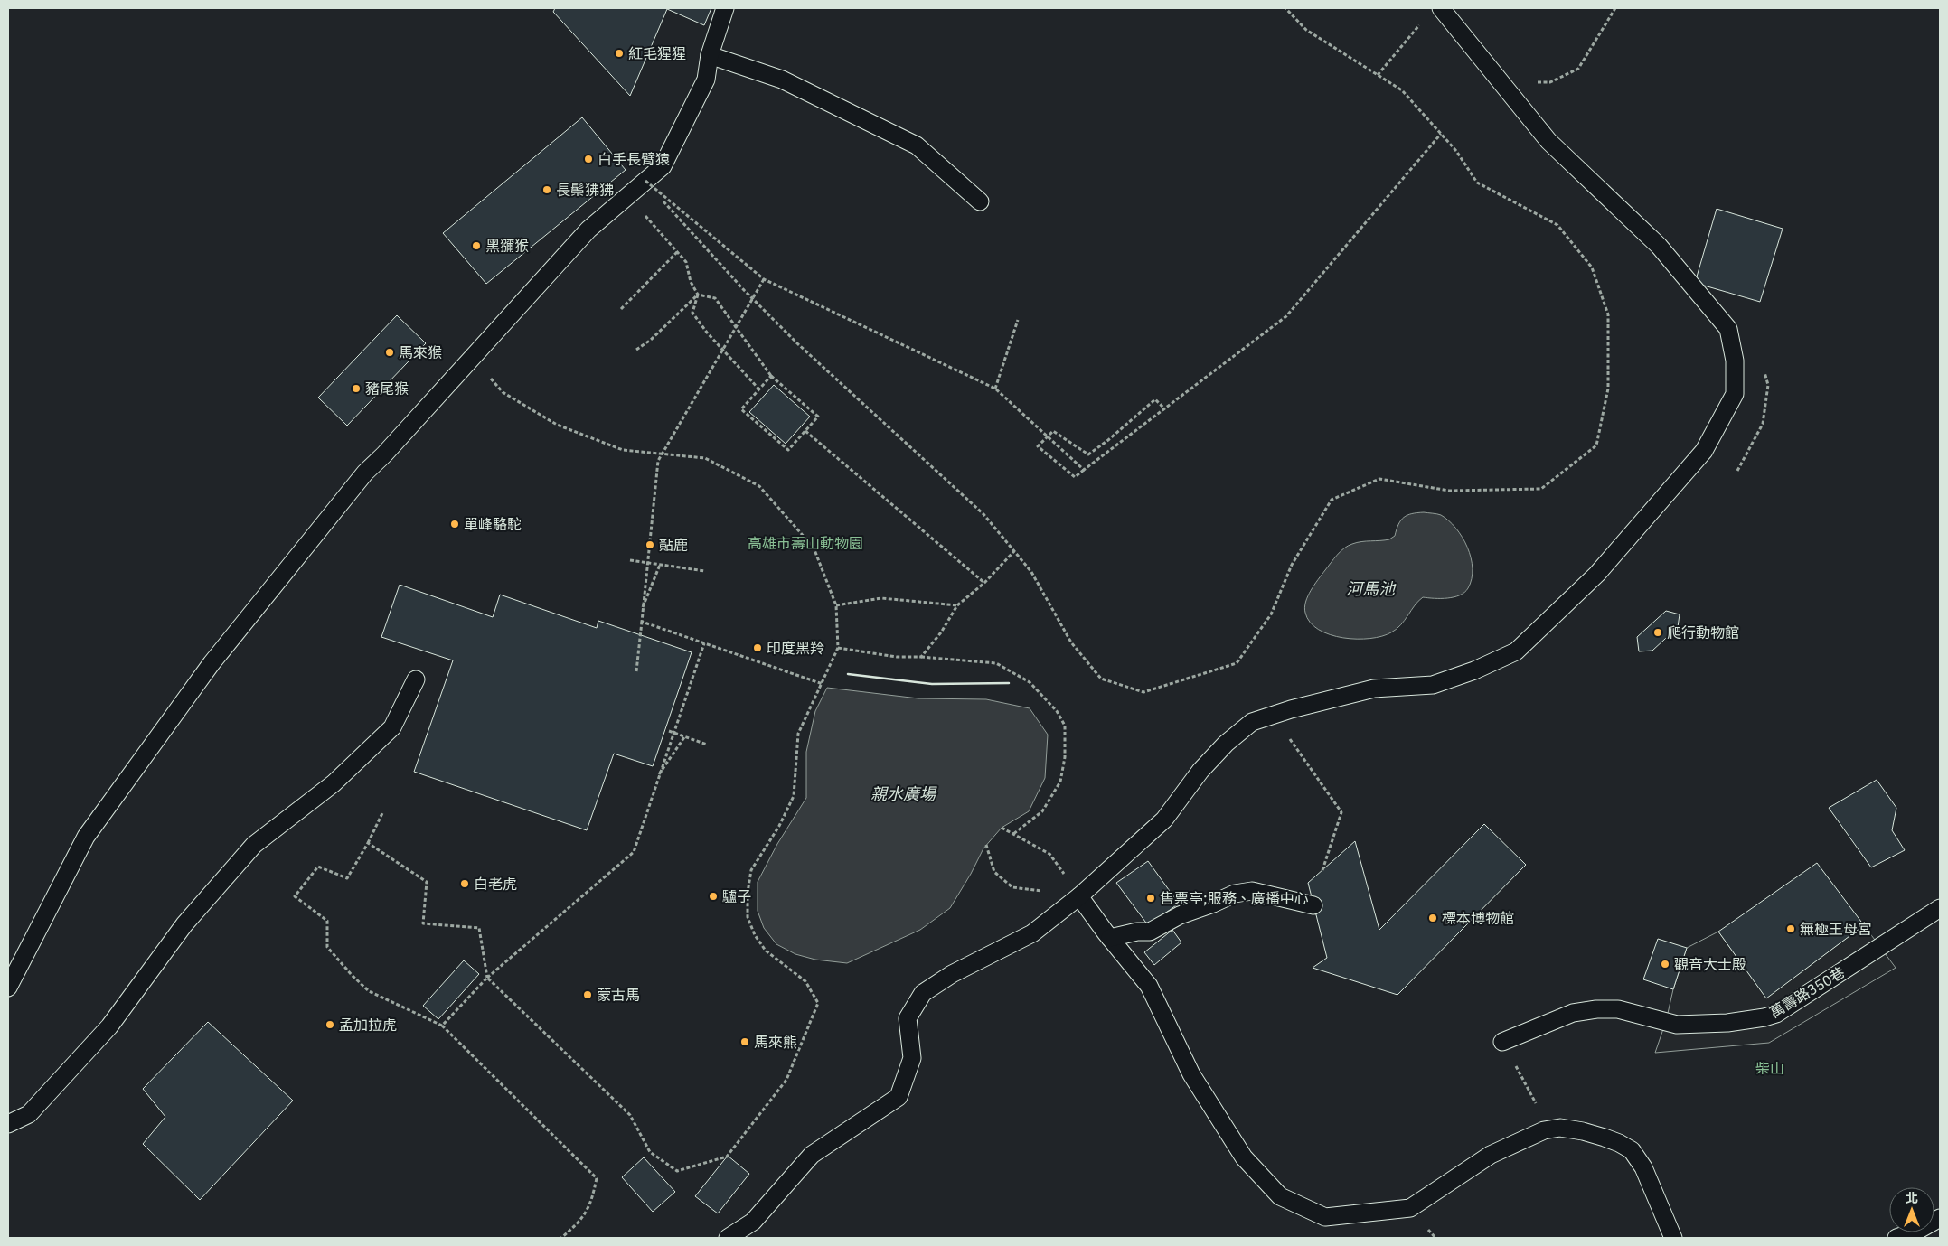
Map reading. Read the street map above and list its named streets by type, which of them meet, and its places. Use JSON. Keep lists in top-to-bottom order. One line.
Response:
{"streets":{"lane":["萬壽路350巷"]},"water":["河馬池","親水廣場"],"parks":["高雄市壽山動物園","柴山"],"places":["紅毛猩猩","白手長臂猿","長鬃狒狒","黑獼猴","馬來猴","豬尾猴","單峰駱駝","黇鹿","爬行動物館","印度黑羚","白老虎","驢子","售票亭;服務、廣播中心","標本博物館","無極王母宮","觀音大士殿","蒙古馬","孟加拉虎","馬來熊"],"north":"top"}
